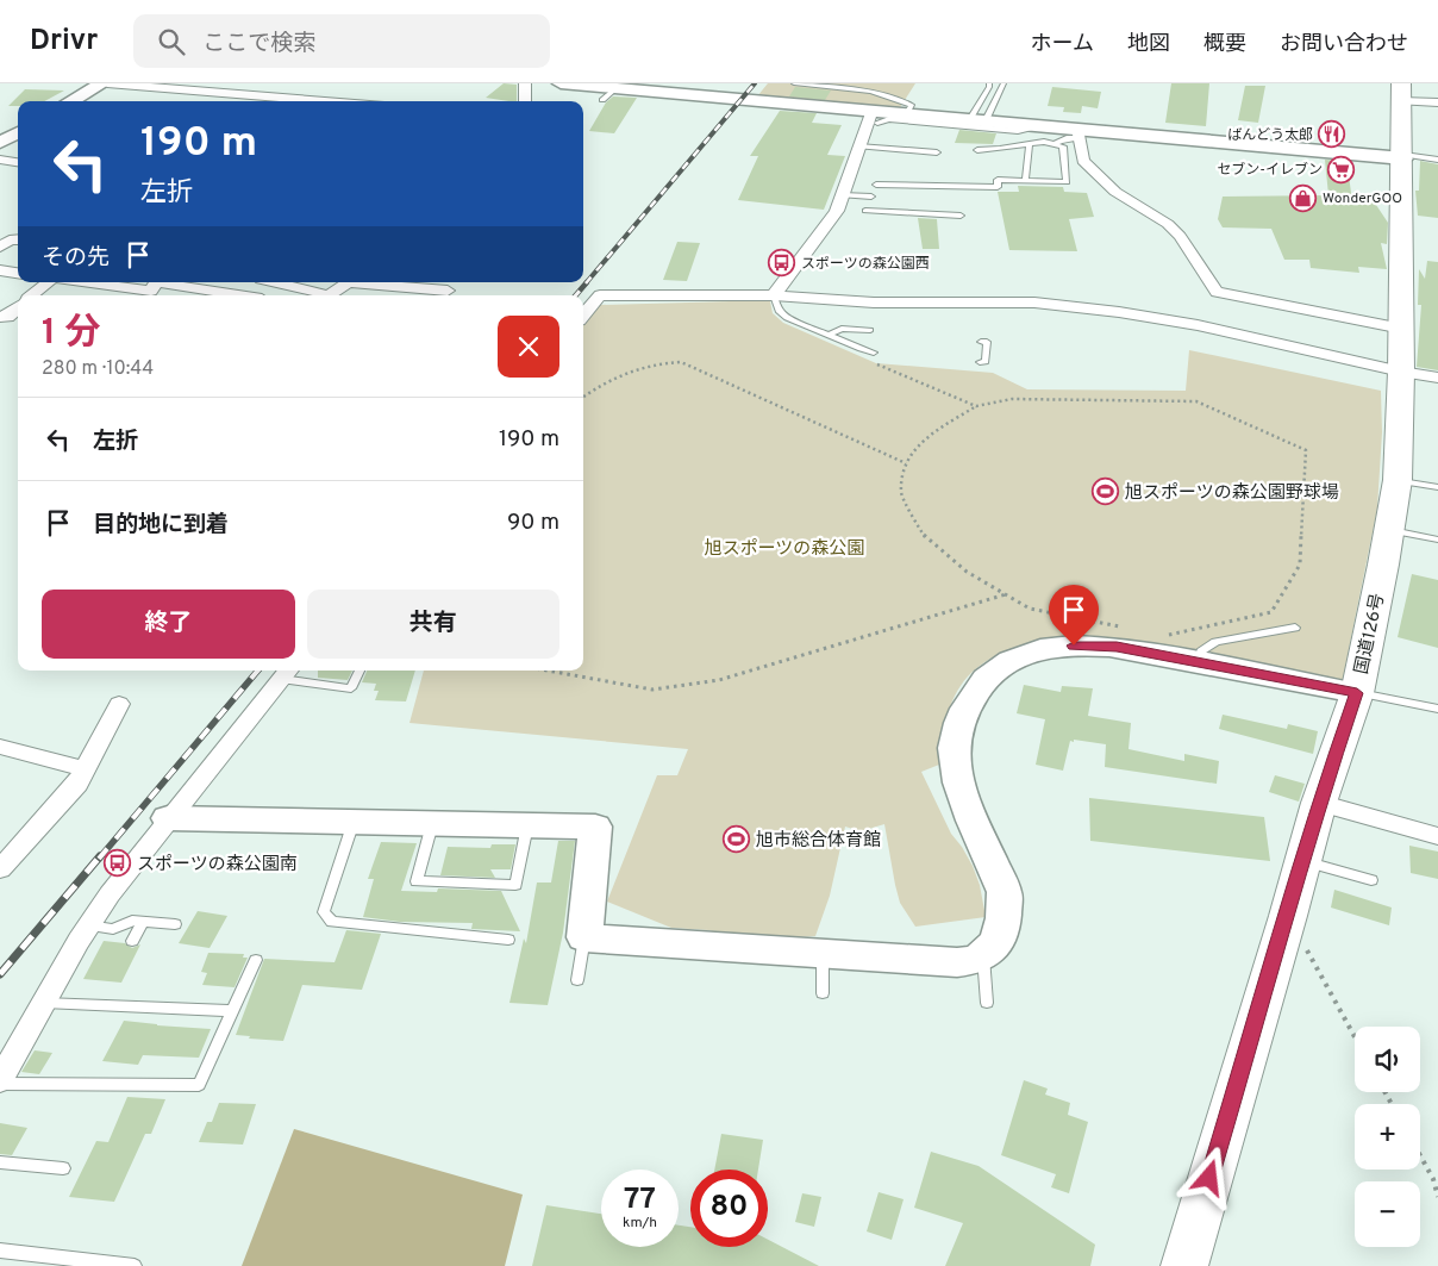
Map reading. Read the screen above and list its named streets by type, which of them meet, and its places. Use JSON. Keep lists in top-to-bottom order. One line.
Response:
{"streets":{"highway":["国道126号"]},"parks":["旭スポーツの森公園"],"places":{"restaurant":["ばんどう太郎"],"supermarket":["セブン-イレブン"],"shop":["WonderGOO"],"bus stop":["スポーツの森公園西","スポーツの森公園南"],"sports":["旭スポーツの森公園野球場","旭市総合体育館"]},"page":{"header":"Drivr","search":"ここで検索","nav":["ホーム","地図","概要","お問い合わせ"],"turn":["190 m","左折"],"then":"その先","heading":["1 分","280 m · 10:44"],"list":[{"name":"左折","value":"190 m"},{"name":"目的地に到着","value":"90 m"}],"buttons":["終了","共有"],"map_buttons":["+","−"],"speed":"77 km/h","limit":"80"}}
